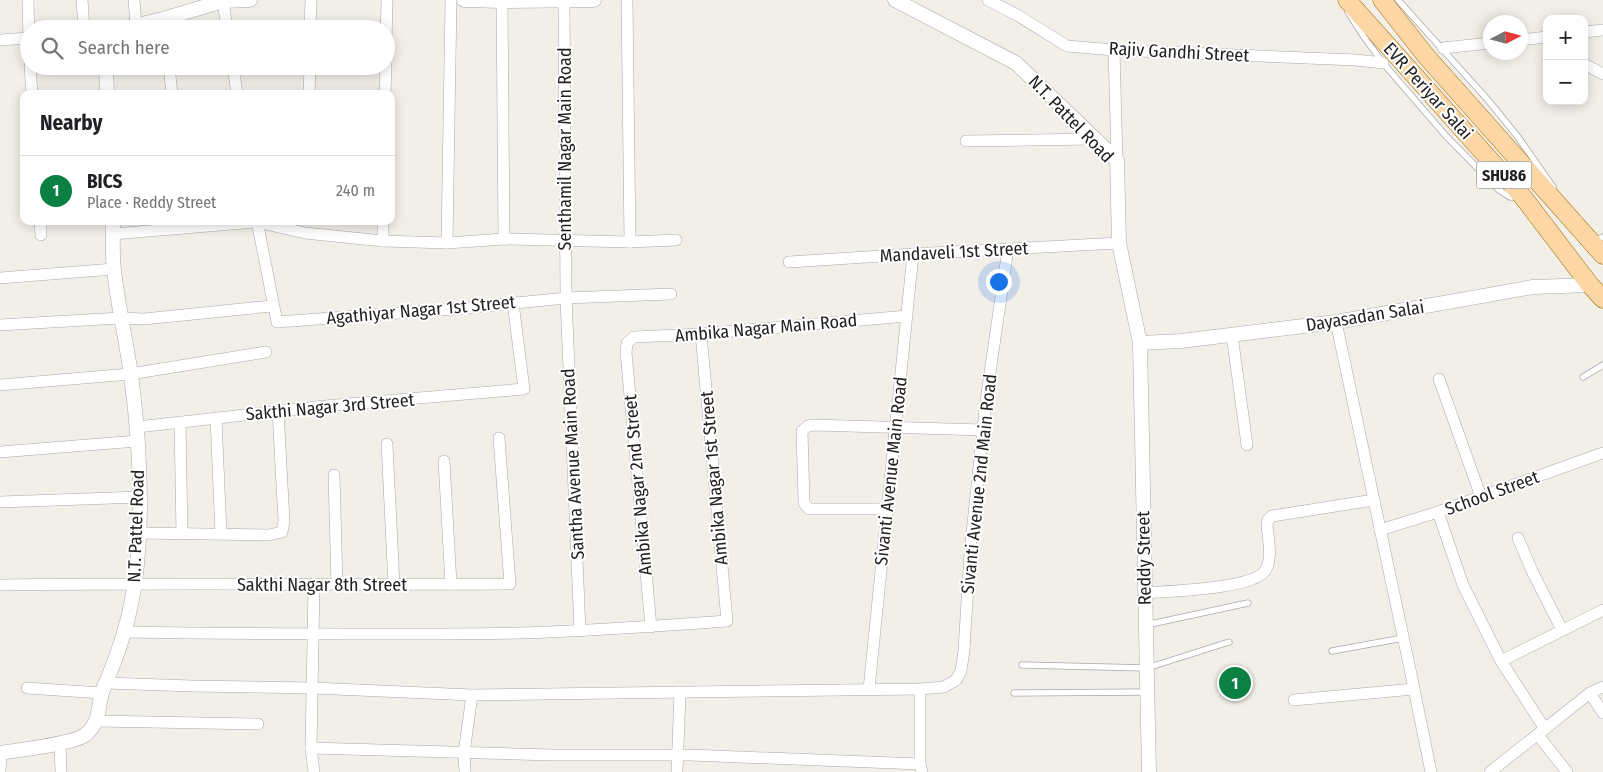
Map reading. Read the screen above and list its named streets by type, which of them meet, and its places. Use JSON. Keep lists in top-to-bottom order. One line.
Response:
{"streets":{"main road":["EVR Periyar Salai","SHU86"],"street":["Rajiv Gandhi Street","N.T. Pattel Road","Senthamil Nagar Main Road","Mandaveli 1st Street","Agathiyar Nagar 1st Street","Dayasadan Salai","Ambika Nagar Main Road","Sakthi Nagar 3rd Street","Santha Avenue Main Road","Sivanti Avenue Main Road","Ambika Nagar 1st Street","Sivanti Avenue 2nd Main Road","Ambika Nagar 2nd Street","School Street","Reddy Street","Sakthi Nagar 8th Street"]},"crossings":[["EVR Periyar Salai","Dayasadan Salai"],["N.T. Pattel Road","Mandaveli 1st Street"],["N.T. Pattel Road","Dayasadan Salai"],["N.T. Pattel Road","Sakthi Nagar 3rd Street"],["N.T. Pattel Road","Sivanti Avenue 2nd Main Road"],["N.T. Pattel Road","Reddy Street"],["N.T. Pattel Road","Sakthi Nagar 8th Street"],["Senthamil Nagar Main Road","Agathiyar Nagar 1st Street"],["Senthamil Nagar Main Road","Santha Avenue Main Road"],["Mandaveli 1st Street","Sivanti Avenue Main Road"],["Mandaveli 1st Street","Sivanti Avenue 2nd Main Road"],["Agathiyar Nagar 1st Street","Sakthi Nagar 3rd Street"],["Agathiyar Nagar 1st Street","Santha Avenue Main Road"],["Dayasadan Salai","Reddy Street"],["Ambika Nagar Main Road","Sivanti Avenue Main Road"],["Ambika Nagar Main Road","Ambika Nagar 1st Street"],["Ambika Nagar Main Road","Ambika Nagar 2nd Street"],["Sivanti Avenue Main Road","Sivanti Avenue 2nd Main Road"],["Ambika Nagar 1st Street","Ambika Nagar 2nd Street"]],"north":"right","page":{"map_buttons":["+","−"],"search":"Search here","heading":"Nearby","list":[{"mark":"1","name":"BICS","note":"Place · Reddy Street","value":"240 m"}],"pins":"1"}}
